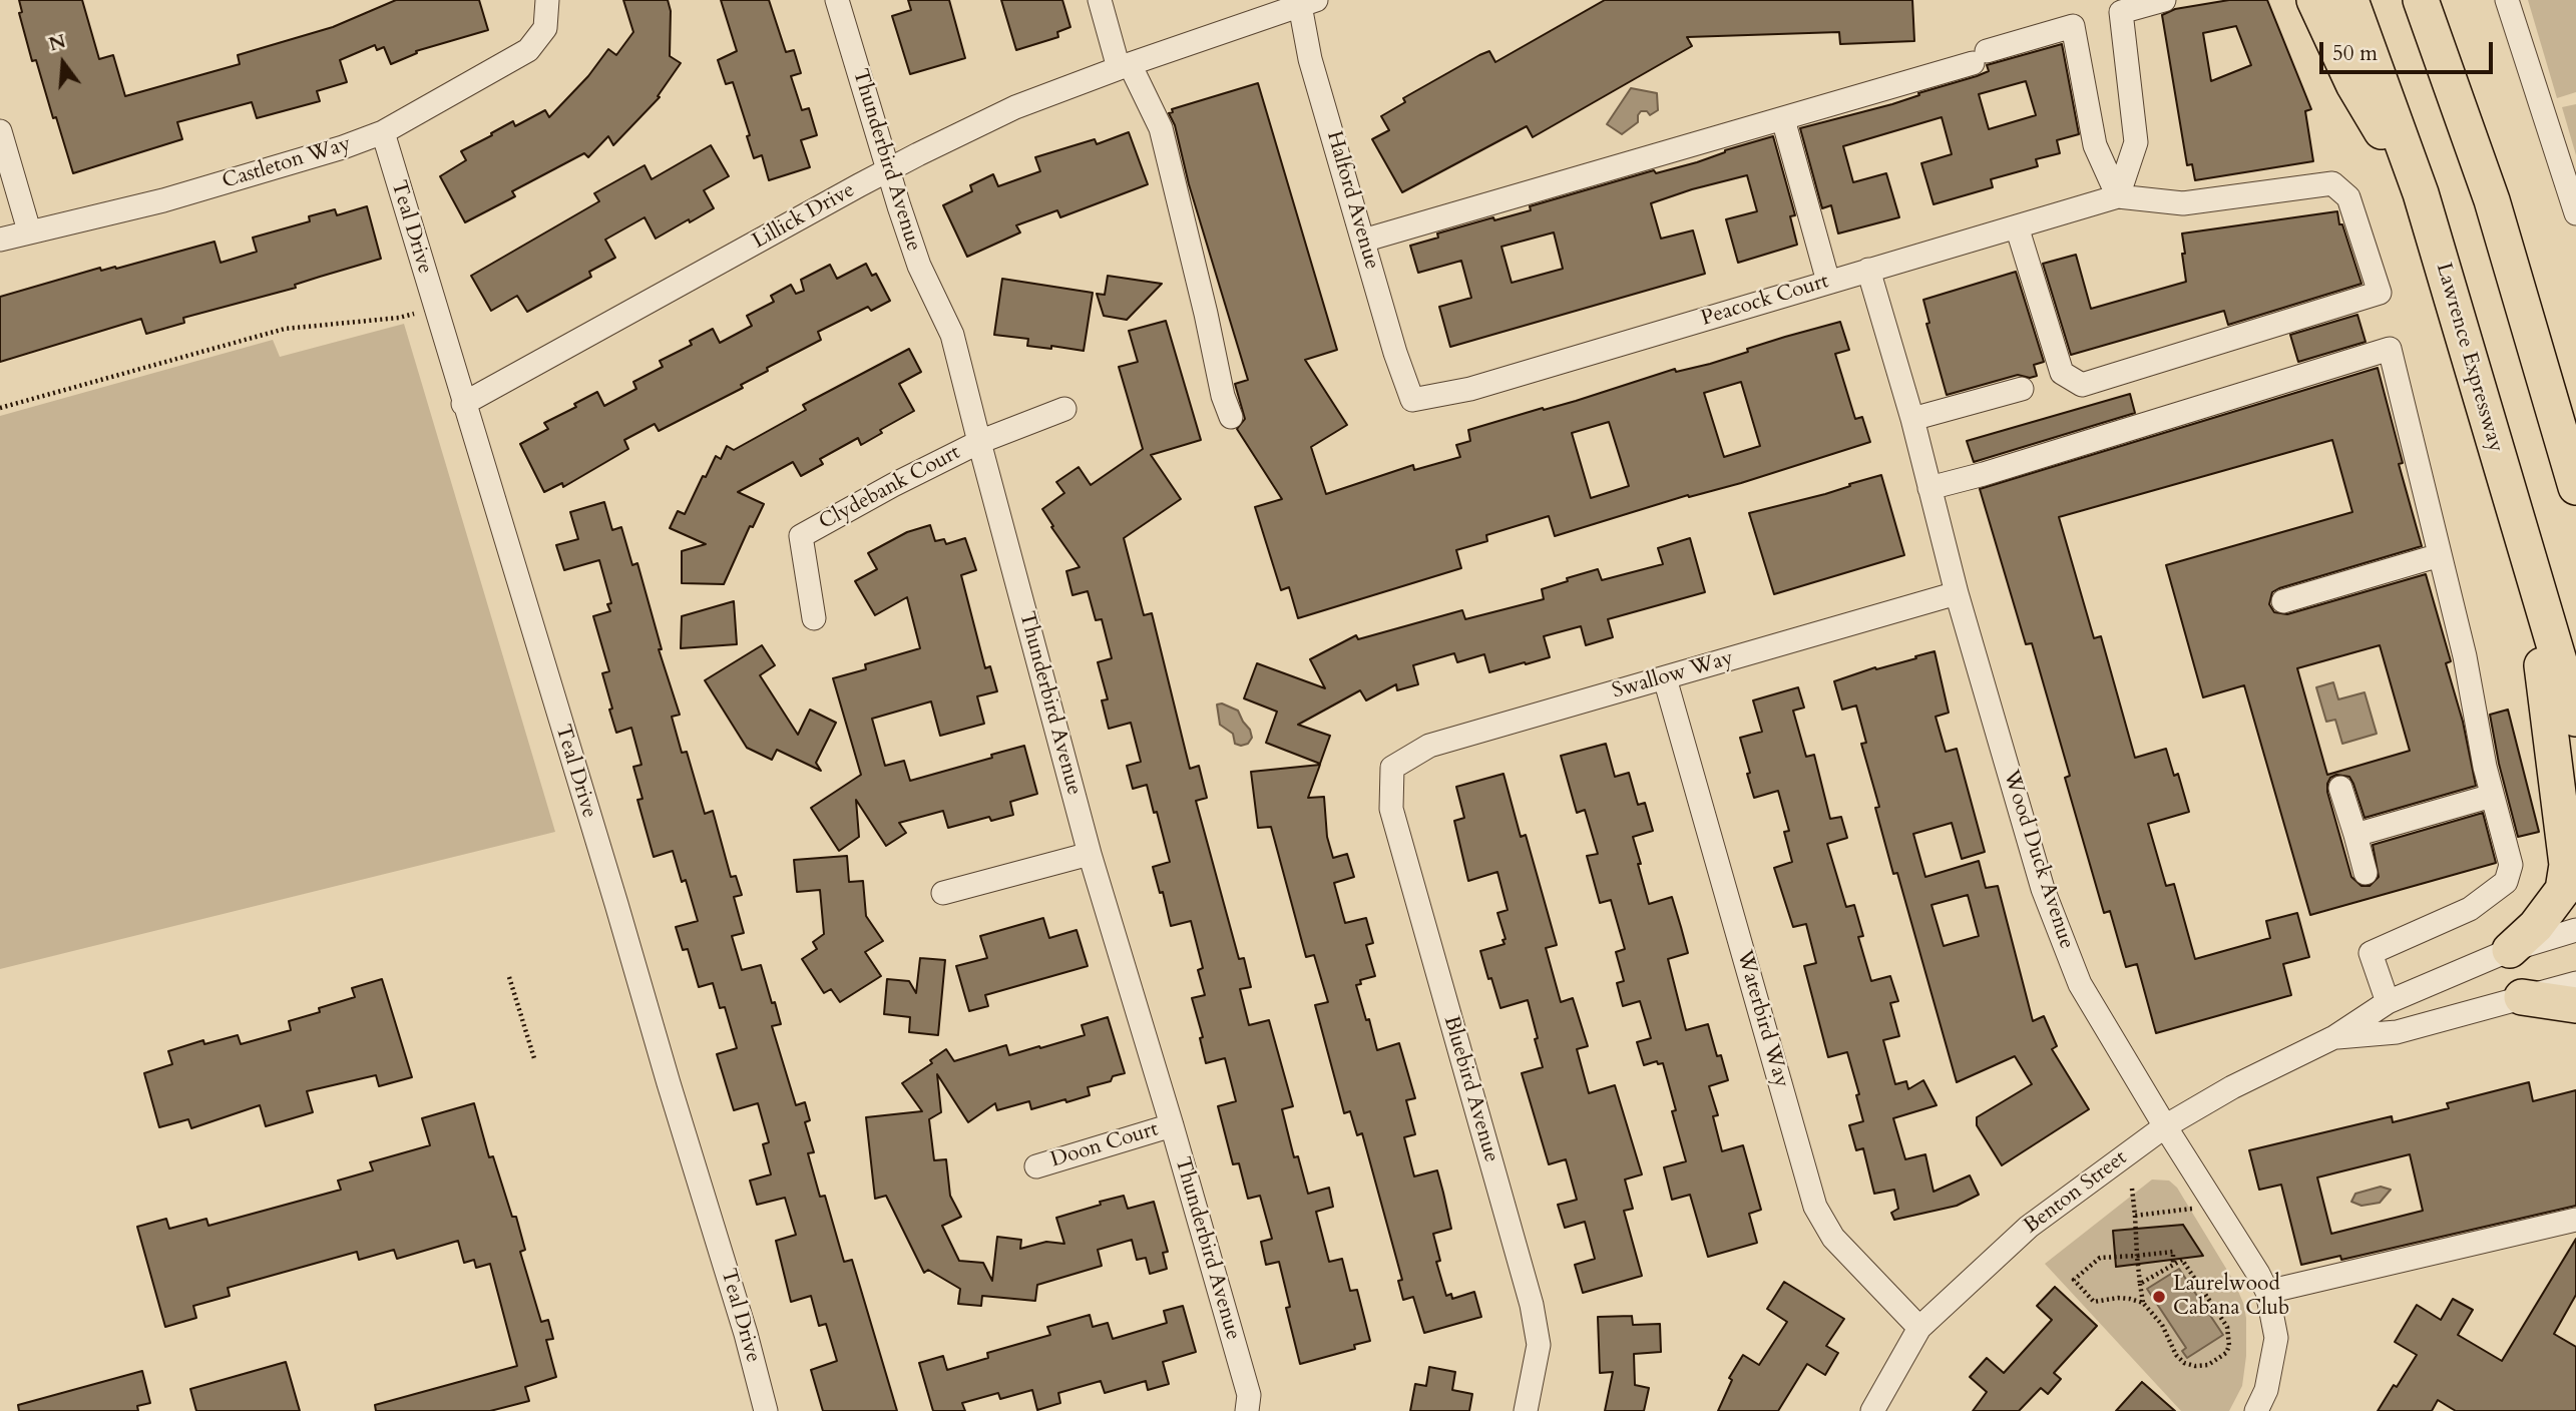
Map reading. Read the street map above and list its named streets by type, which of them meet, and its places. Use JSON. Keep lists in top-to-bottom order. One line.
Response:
{"streets":{"highway":["Lawrence Expressway"],"street":["Thunderbird Avenue","Castleton Way","Halford Avenue","Lillick Drive","Teal Drive","Peacock Court","Clydebank Court","Swallow Way","Wood Duck Avenue","Waterbird Way","Bluebird Avenue","Doon Court","Benton Street"]},"crossings":[["Thunderbird Avenue","Lillick Drive"],["Thunderbird Avenue","Clydebank Court"],["Thunderbird Avenue","Doon Court"],["Castleton Way","Teal Drive"],["Halford Avenue","Lillick Drive"],["Halford Avenue","Peacock Court"],["Lillick Drive","Teal Drive"],["Peacock Court","Wood Duck Avenue"],["Swallow Way","Wood Duck Avenue"],["Swallow Way","Waterbird Way"],["Swallow Way","Bluebird Avenue"],["Wood Duck Avenue","Benton Street"],["Waterbird Way","Benton Street"]],"places":["Laurelwood Cabana Club"],"scale_bar":"50 m","north":"top"}
